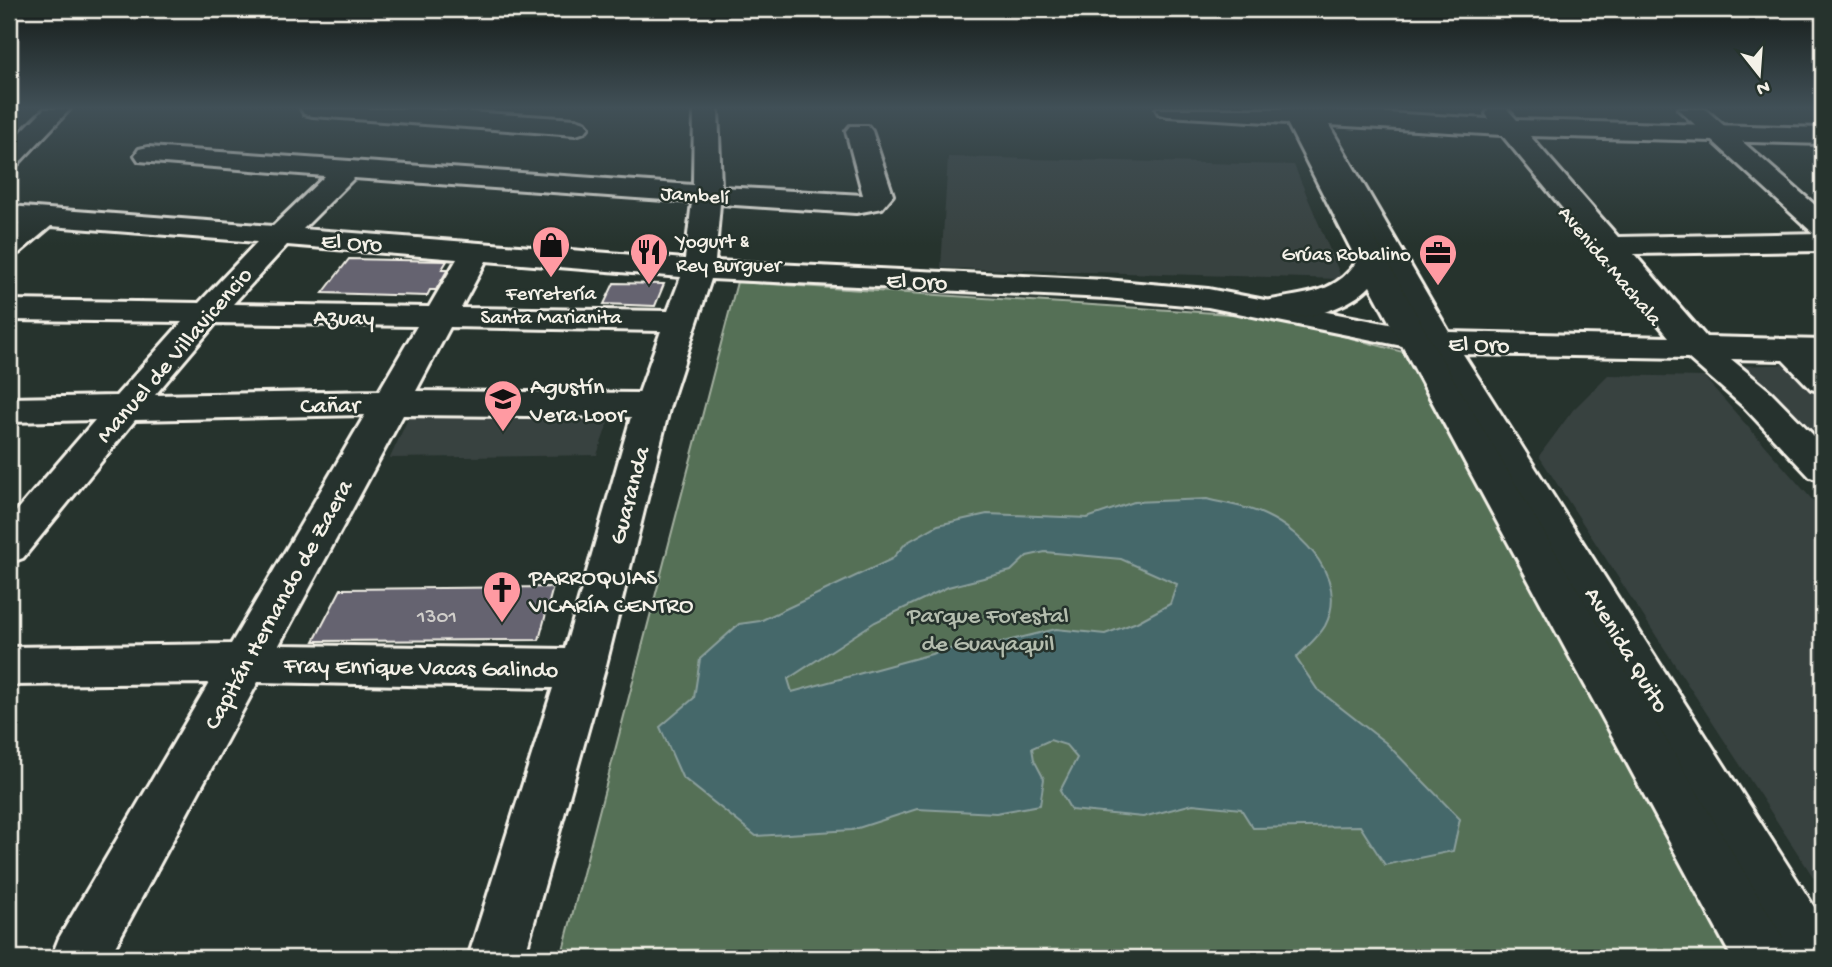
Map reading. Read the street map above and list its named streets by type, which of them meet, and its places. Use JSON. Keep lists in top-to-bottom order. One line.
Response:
{"streets":{"street":["Jambelí","El Oro","Avenida Machala","Azuay","Manuel de Villavicencio","Cañar","Guaranda","Capitán Hernando de Zaera","Avenida Quito","Fray Enrique Vacas Galindo"]},"crossings":[["Jambelí","Manuel de Villavicencio"],["Jambelí","Guaranda"],["El Oro","Avenida Machala"],["El Oro","Manuel de Villavicencio"],["El Oro","Guaranda"],["El Oro","Capitán Hernando de Zaera"],["El Oro","Avenida Quito"],["Azuay","Manuel de Villavicencio"],["Azuay","Guaranda"],["Azuay","Capitán Hernando de Zaera"],["Manuel de Villavicencio","Cañar"],["Cañar","Guaranda"],["Cañar","Capitán Hernando de Zaera"],["Guaranda","Fray Enrique Vacas Galindo"],["Capitán Hernando de Zaera","Fray Enrique Vacas Galindo"]],"parks":["Parque Forestal de Guayaquil"],"places":{"shop":["Ferretería Santa Marianita"],"restaurant":["Yogurt & Rey Burguer"],"office":["Grúas Robalino"],"school or university":["Agustín Vera Loor"],"church":["PARROQUIAS VICARÍA CENTRO"]},"house_numbers":["1301"],"north":"bottom"}
